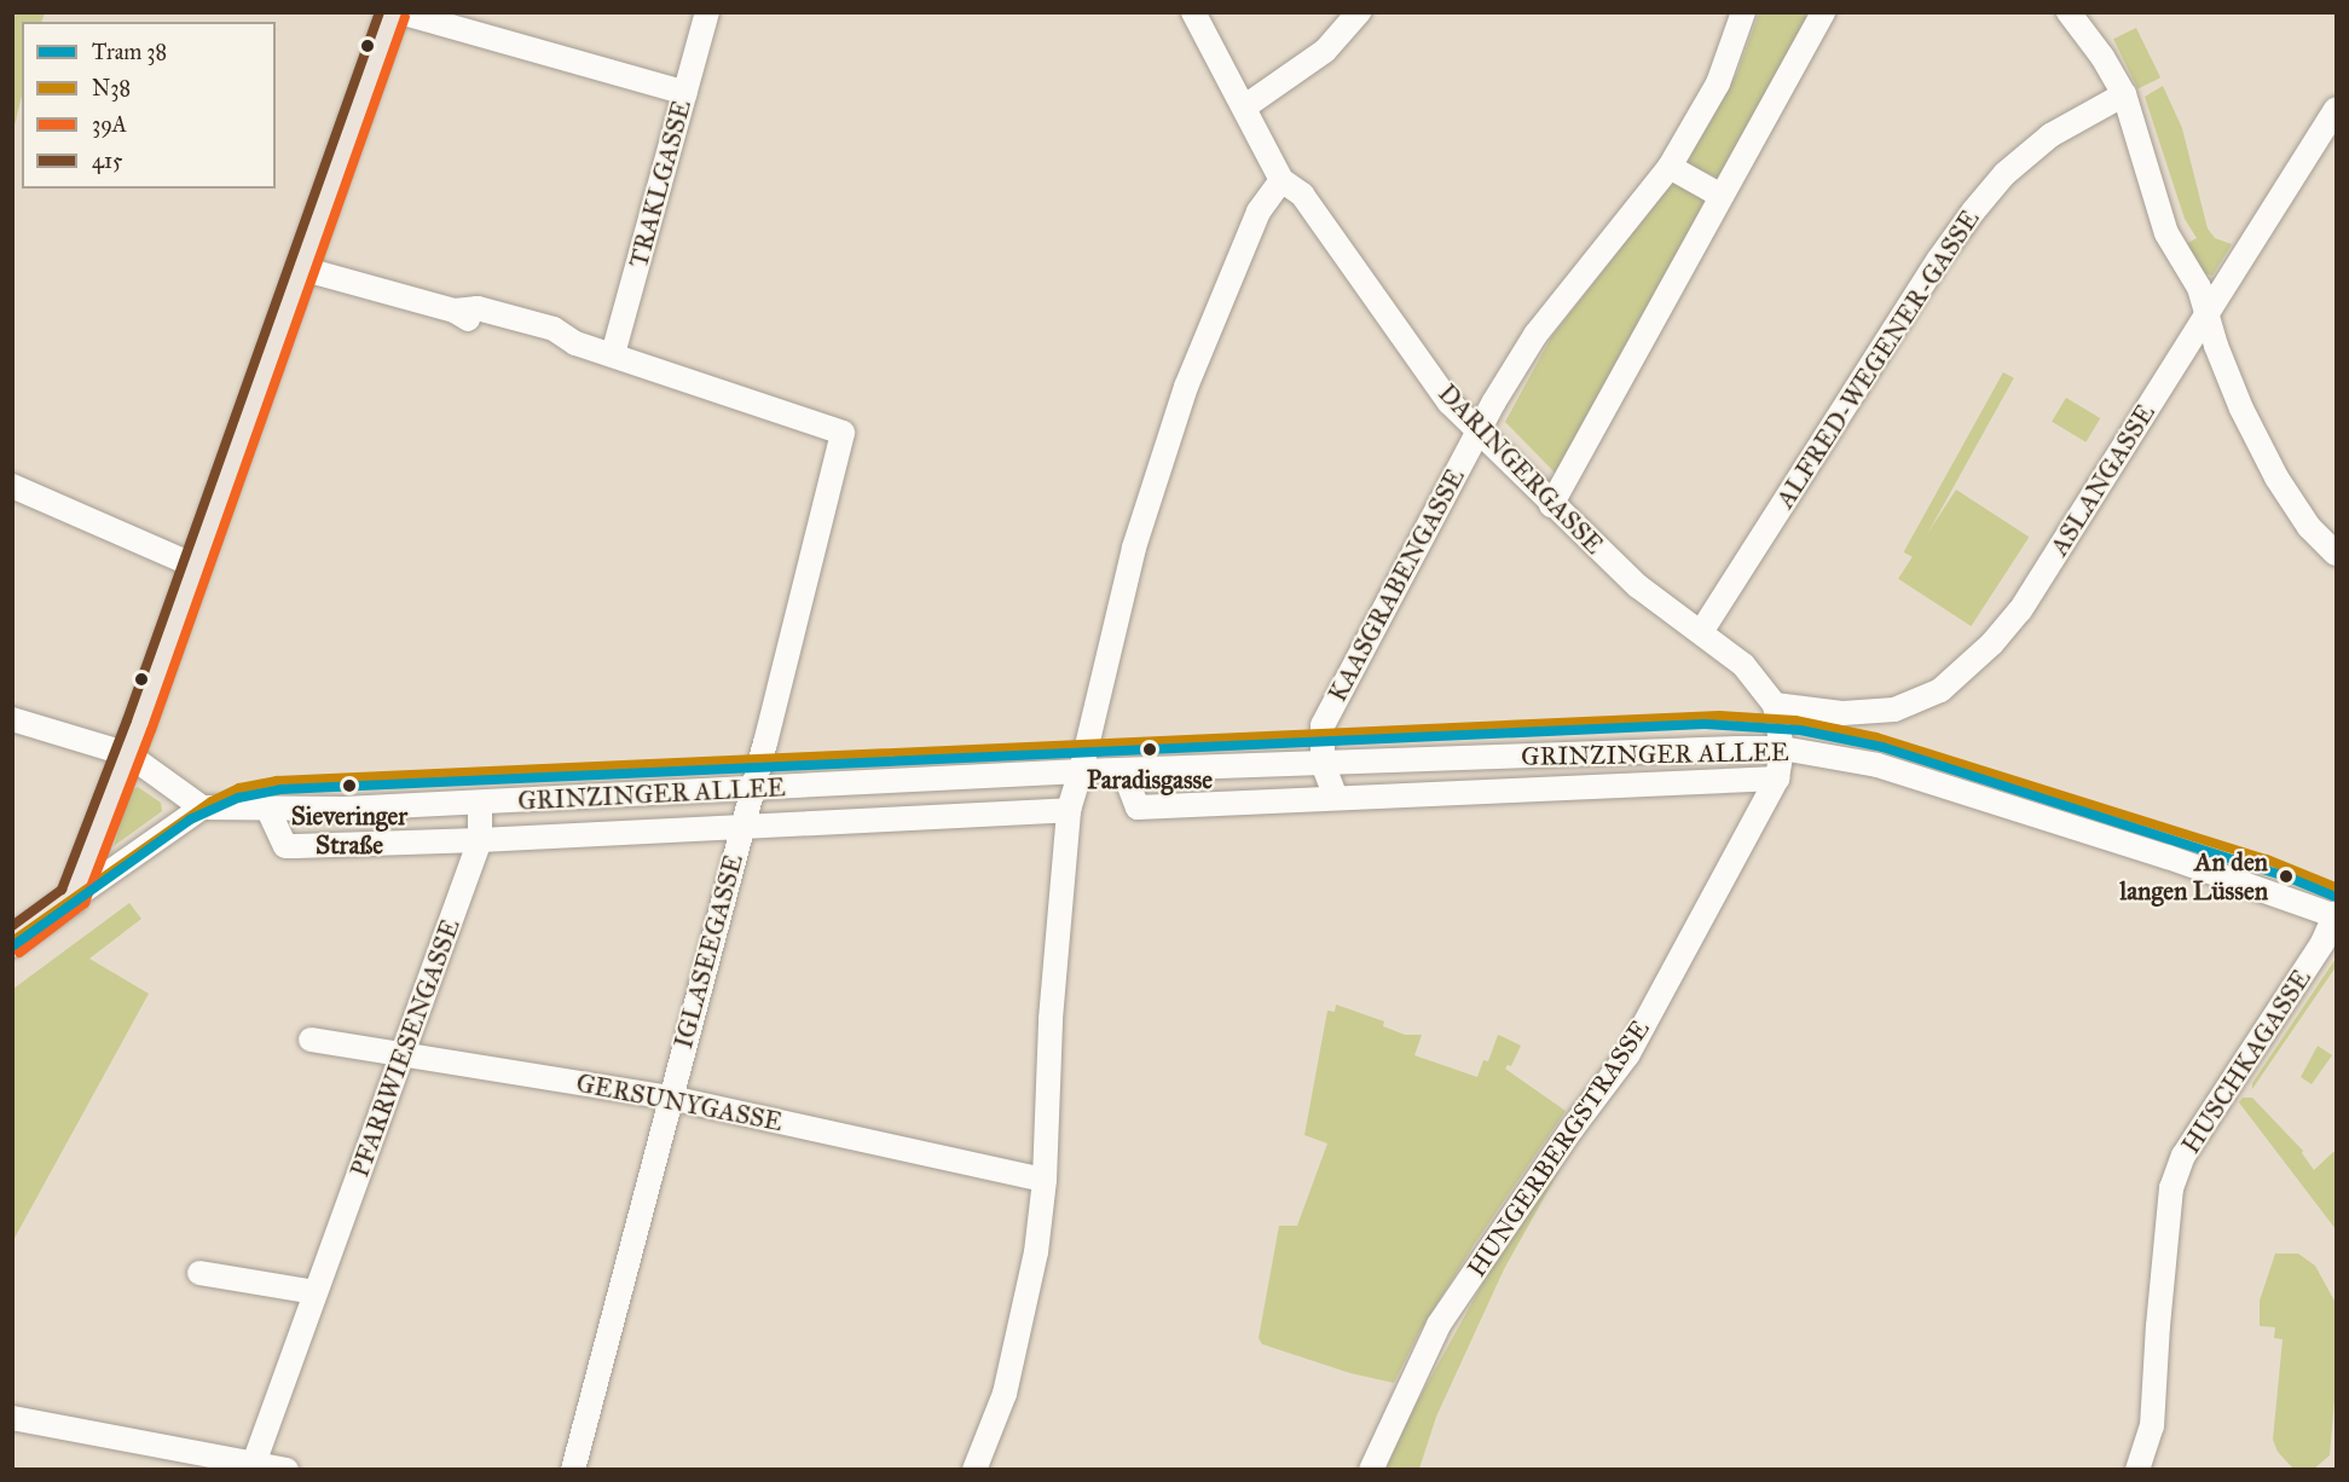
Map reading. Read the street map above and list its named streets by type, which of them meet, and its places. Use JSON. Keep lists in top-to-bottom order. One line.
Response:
{"streets":{"street":["TRAKLGASSE","ALFRED-WEGENER-GASSE","DARINGERGASSE","ASLANGASSE","KAASGRABENGASSE","GRINZINGER ALLEE","IGLASEEGASSE","PFARRWIESENGASSE","HUSCHKAGASSE","GERSUNYGASSE","HUNGERBERGSTRASSE"]},"crossings":[["TRAKLGASSE","IGLASEEGASSE"],["ALFRED-WEGENER-GASSE","DARINGERGASSE"],["DARINGERGASSE","ASLANGASSE"],["DARINGERGASSE","KAASGRABENGASSE"],["DARINGERGASSE","GRINZINGER ALLEE"],["DARINGERGASSE","HUNGERBERGSTRASSE"],["KAASGRABENGASSE","GRINZINGER ALLEE"],["GRINZINGER ALLEE","IGLASEEGASSE"],["GRINZINGER ALLEE","PFARRWIESENGASSE"],["GRINZINGER ALLEE","HUSCHKAGASSE"],["GRINZINGER ALLEE","HUNGERBERGSTRASSE"],["IGLASEEGASSE","GERSUNYGASSE"],["PFARRWIESENGASSE","GERSUNYGASSE"]],"places":["Paradisgasse","Sieveringer Straße","An den langen Lüssen"],"lines":["transit line 415","transit line 39A","transit line N38","tram line 38"],"legend":["Tram 38","N38","39A","415"]}
